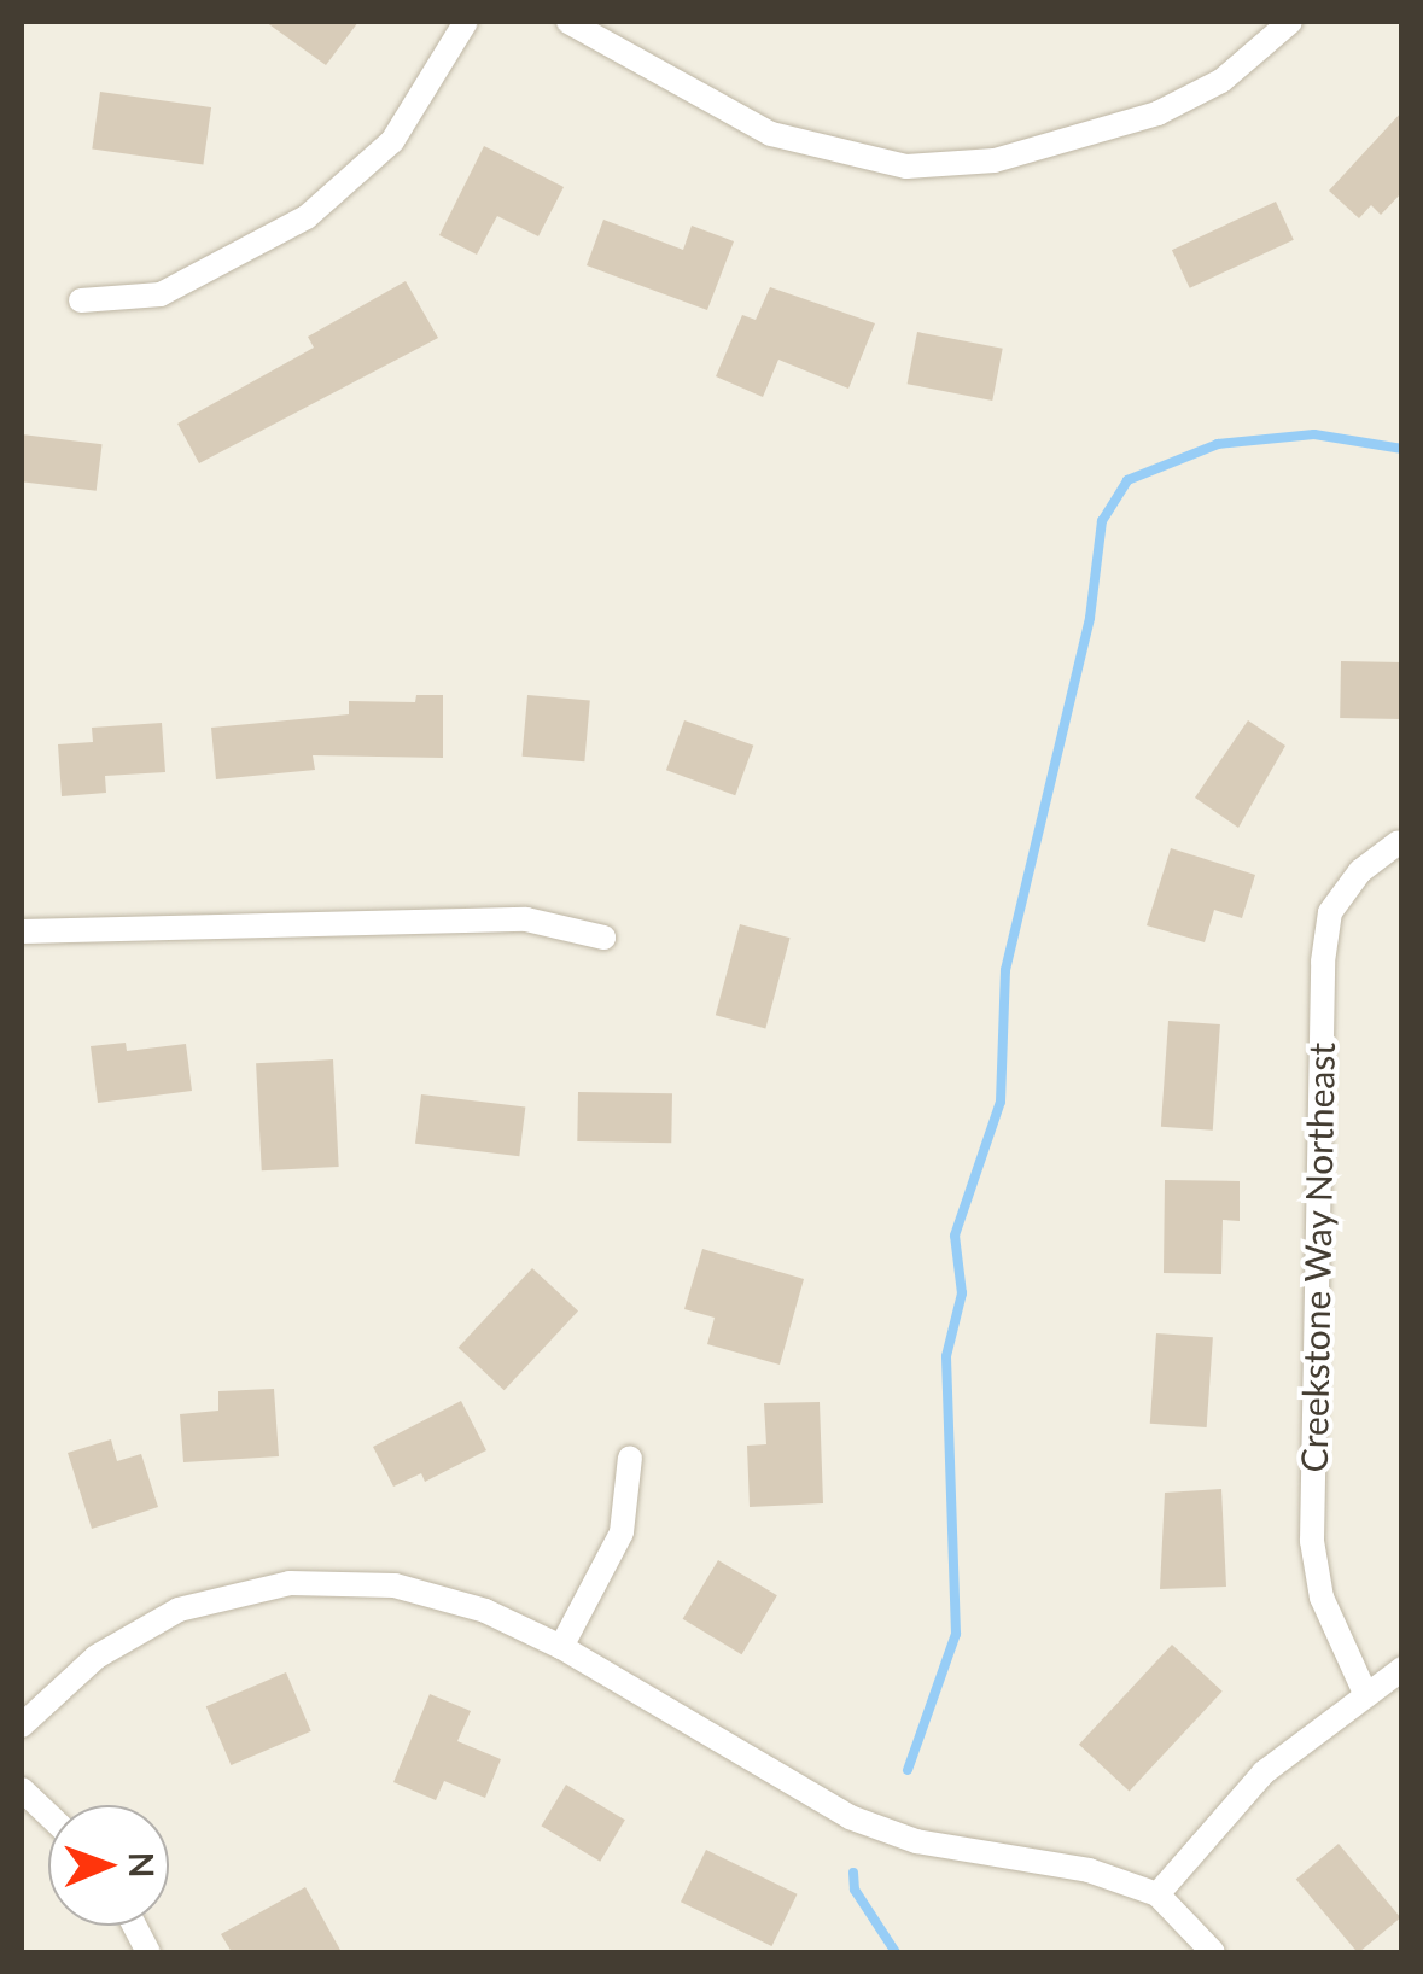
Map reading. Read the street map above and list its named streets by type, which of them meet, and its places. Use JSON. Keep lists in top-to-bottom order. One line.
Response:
{"streets":{"street":["Creekstone Way Northeast"]},"north":"right"}
